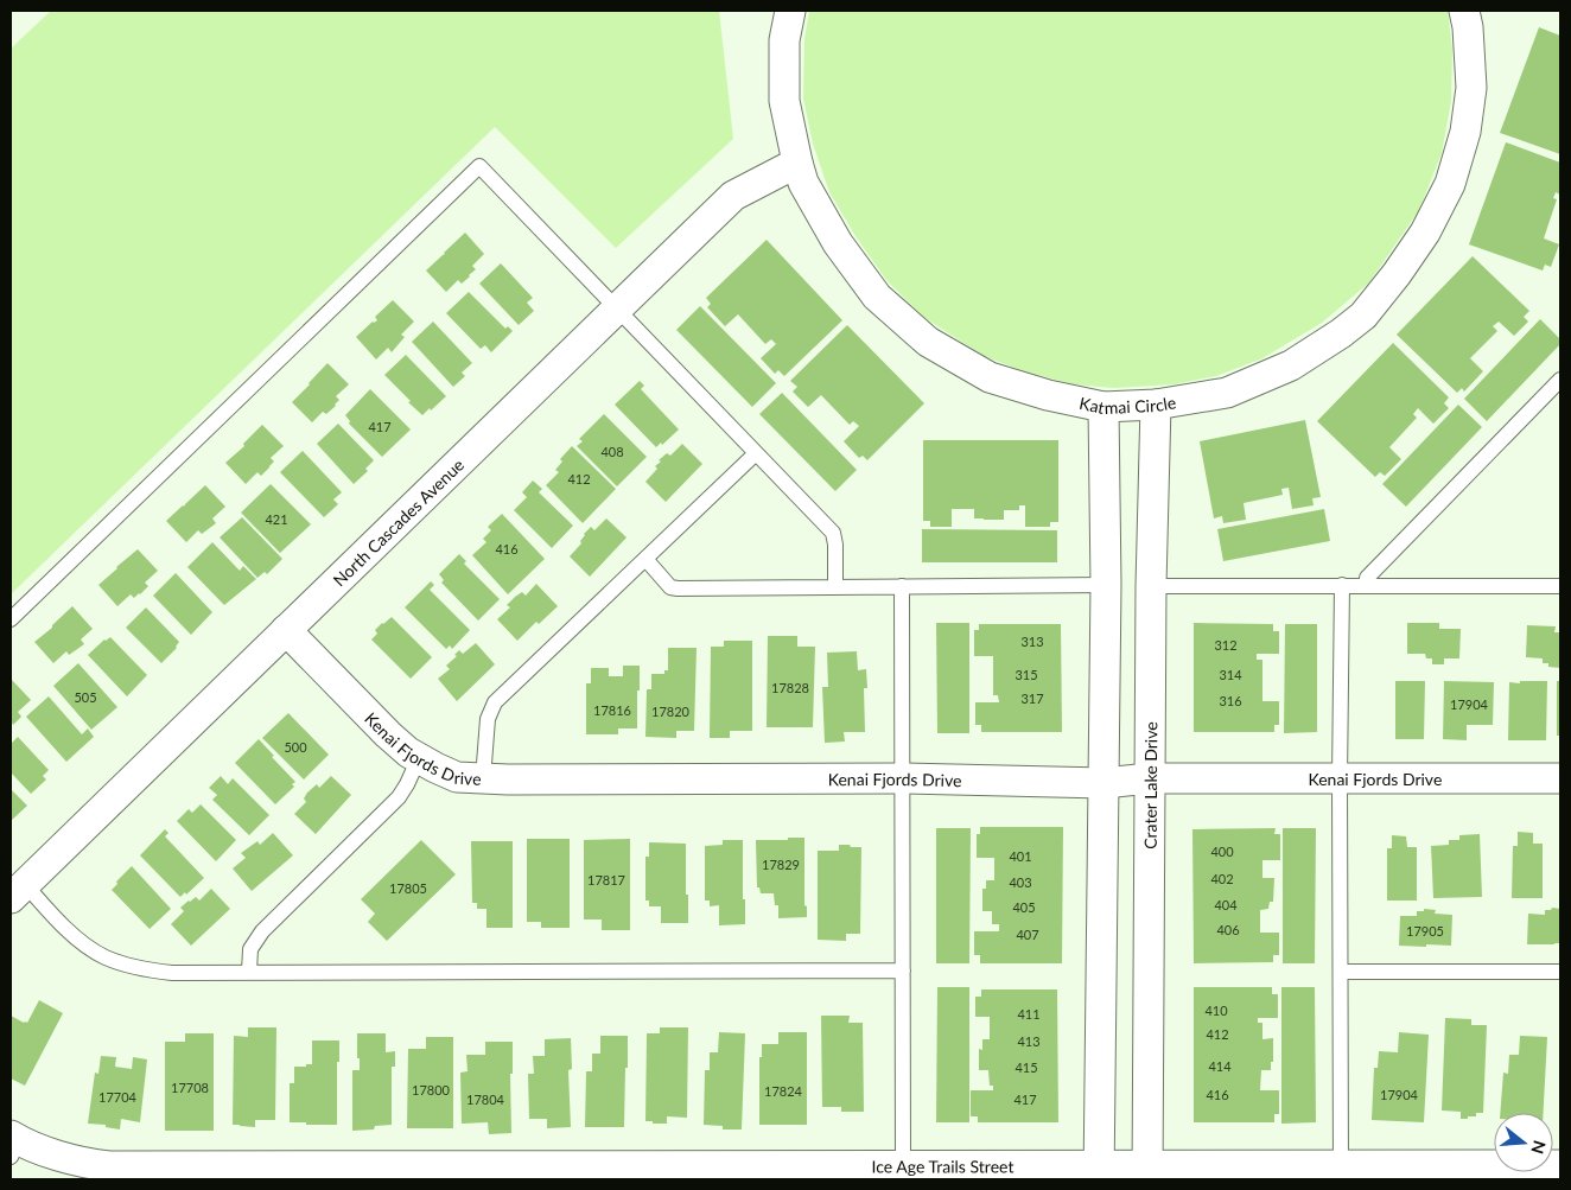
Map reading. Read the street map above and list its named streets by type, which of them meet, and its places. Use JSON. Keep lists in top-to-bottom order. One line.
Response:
{"streets":{"street":["Katmai Circle","North Cascades Avenue","Kenai Fjords Drive","Crater Lake Drive","Ice Age Trails Street"]},"crossings":[["Katmai Circle","North Cascades Avenue"],["Katmai Circle","Crater Lake Drive"],["North Cascades Avenue","Kenai Fjords Drive"],["Kenai Fjords Drive","Crater Lake Drive"],["Crater Lake Drive","Ice Age Trails Street"]],"house_numbers":["417","408","412","421","416","313","312","315","314","17828","505","317","316","17904","17816","17820","500","400","401","17829","402","17817","403","17805","404","405","406","17905","407","410","411","412","413","414","415","17708","17800","17824","416","17904","17704","17804","417"],"north":"right"}
